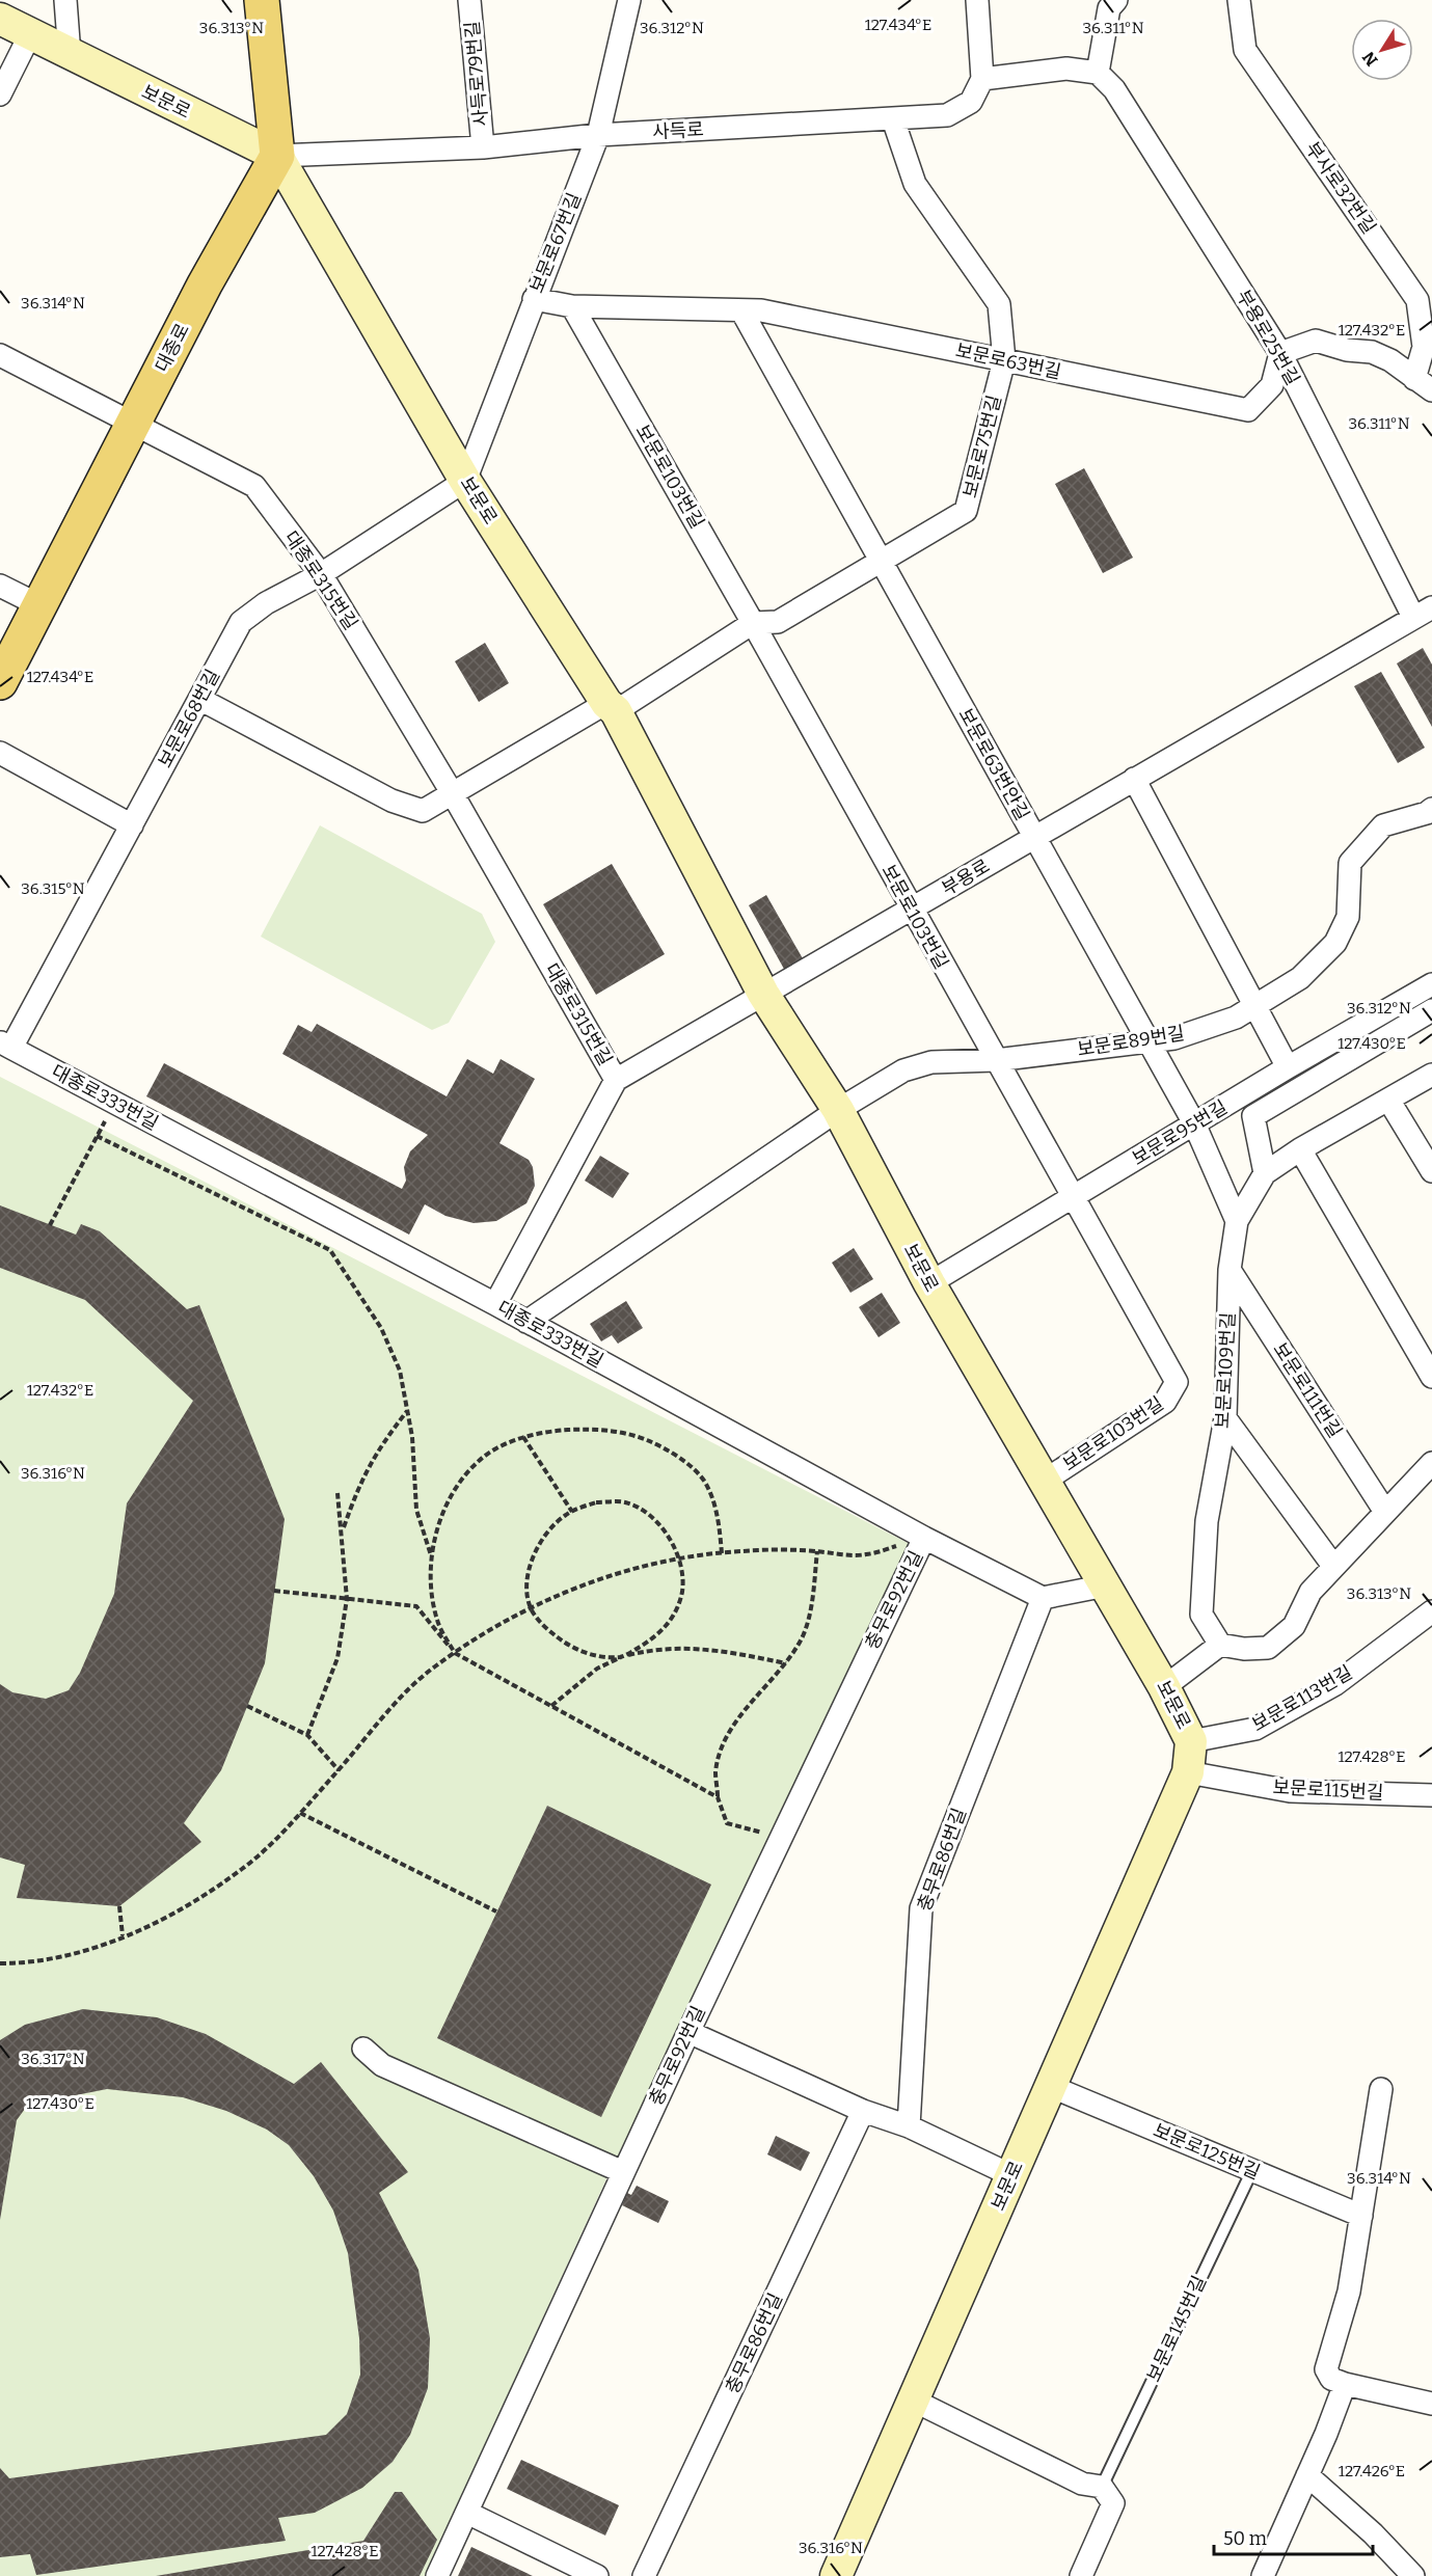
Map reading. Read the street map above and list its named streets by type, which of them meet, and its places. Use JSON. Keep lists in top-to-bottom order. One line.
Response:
{"streets":{"main road":["보문로","대종로"],"street":["사득로79번길","사득로","부사로32번길","보문로67번길","부용로25번길","보문로63번길","보문로75번길","보문로103번길","대종로315번길","보문로68번길","보문로63번안길","부용로","보문로89번길","대종로333번길","보문로95번길","보문로109번길","보문로111번길","충무로92번길","보문로113번길","보문로115번길","충무로86번길","보문로125번길"],"lane":["보문로145번길"]},"crossings":[["사득로79번길","사득로"],["보문로","사득로"],["보문로","보문로67번길"],["보문로","대종로"],["보문로","보문로75번길"],["보문로","보문로103번길"],["보문로","보문로68번길"],["보문로","부용로"],["보문로","보문로89번길"],["보문로","보문로95번길"],["보문로","보문로113번길"],["보문로","보문로115번길"],["보문로","보문로125번길"],["사득로","보문로67번길"],["사득로","대종로"],["사득로","보문로75번길"],["보문로67번길","보문로63번길"],["보문로67번길","보문로68번길"],["부용로25번길","보문로63번길"],["부용로25번길","부용로"],["대종로","대종로315번길"],["보문로63번길","보문로75번길"],["보문로63번길","보문로103번길"],["보문로63번길","보문로63번안길"],["보문로75번길","보문로103번길"],["보문로75번길","대종로315번길"],["보문로75번길","보문로63번안길"],["보문로103번길","부용로"],["보문로103번길","보문로89번길"],["보문로103번길","보문로95번길"],["대종로315번길","보문로68번길"],["대종로315번길","부용로"],["대종로315번길","대종로333번길"],["보문로68번길","대종로333번길"],["보문로63번안길","부용로"],["보문로63번안길","보문로89번길"],["보문로63번안길","보문로95번길"],["보문로63번안길","보문로109번길"],["대종로333번길","충무로92번길"],["대종로333번길","충무로86번길"],["보문로109번길","보문로111번길"],["보문로125번길","보문로145번길"]],"scale_bar":"50 m","north":"bottom left","coordinates":["127.434°E","36.313°N","36.312°N","36.311°N","36.314°N","127.432°E","36.315°N","127.430°E","36.316°N","127.428°E","36.317°N","127.426°E"]}
